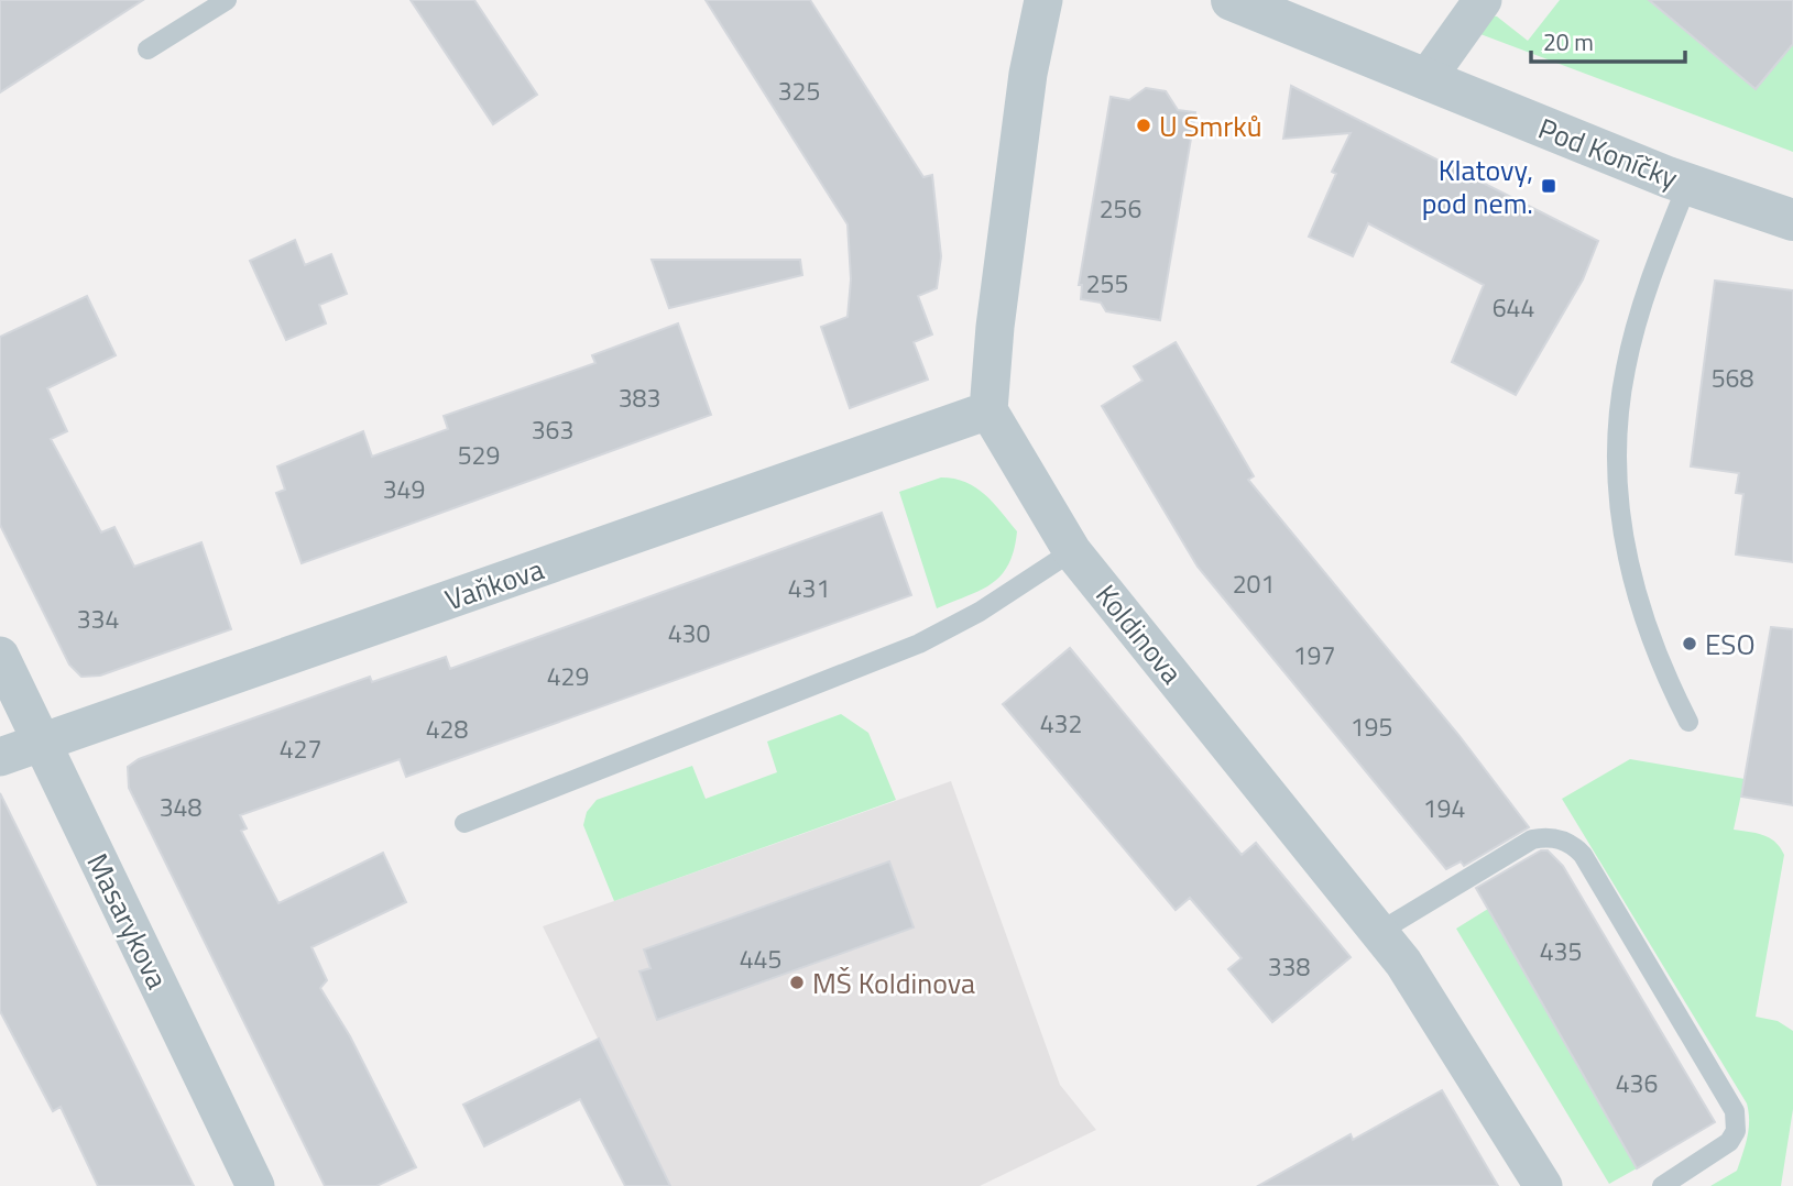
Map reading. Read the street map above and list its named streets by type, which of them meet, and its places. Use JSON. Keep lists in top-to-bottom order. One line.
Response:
{"streets":{"street":["Pod Koníčky","Vaňkova","Koldinova","Masarykova"]},"crossings":[["Vaňkova","Koldinova"],["Vaňkova","Masarykova"]],"places":{"other":["U Smrků","ESO","MŠ Koldinova"],"transit":["Klatovy, pod nem."]},"house_numbers":["325","256","255","644","568","383","363","529","349","201","431","334","430","197","429","432","195","428","427","348","194","435","445","338","436"],"scale_bar":"20 m"}
